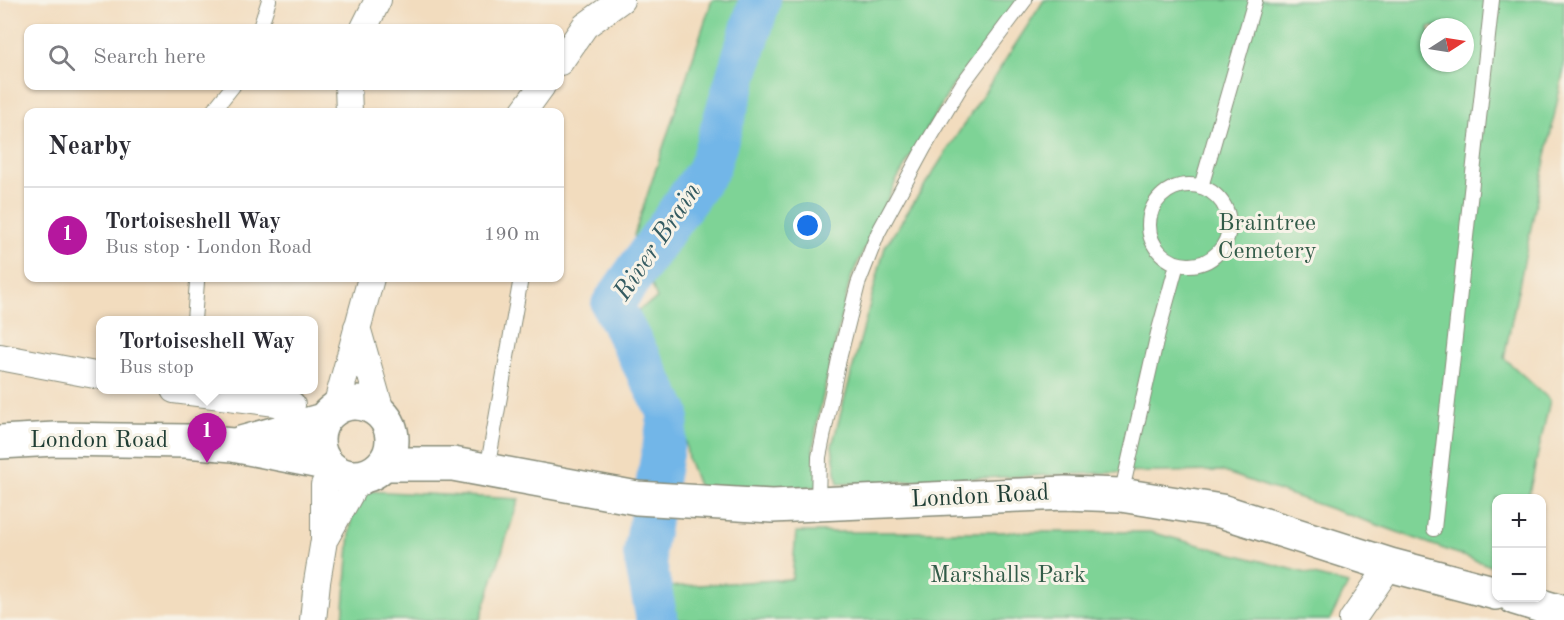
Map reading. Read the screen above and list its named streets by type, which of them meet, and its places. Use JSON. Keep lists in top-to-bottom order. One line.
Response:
{"streets":{"street":["London Road"]},"water":["River Brain"],"parks":["Braintree Cemetery","Marshalls Park"],"north":"right","page":{"search":"Search here","heading":"Nearby","list":[{"mark":"1","name":"Tortoiseshell Way","note":"Bus stop · London Road","value":"190 m"}],"popup":["Tortoiseshell Way","Bus stop"],"pins":"1","map_buttons":["+","−"]}}
